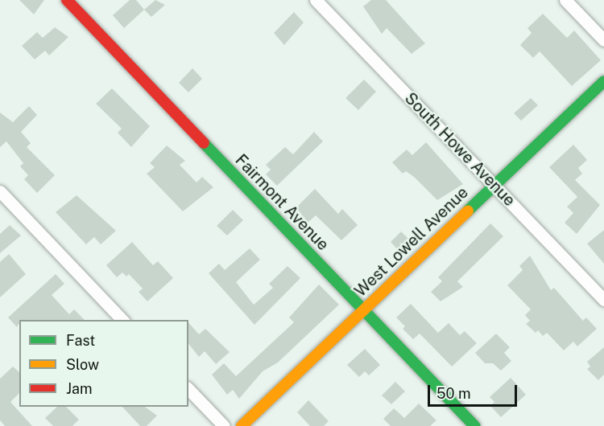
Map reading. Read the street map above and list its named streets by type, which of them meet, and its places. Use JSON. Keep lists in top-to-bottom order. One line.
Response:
{"streets":{"street":["South Howe Avenue","Fairmont Avenue","West Lowell Avenue"]},"crossings":[["South Howe Avenue","West Lowell Avenue"],["Fairmont Avenue","West Lowell Avenue"]],"legend":["Fast","Slow","Jam"],"scale_bar":"50 m"}
